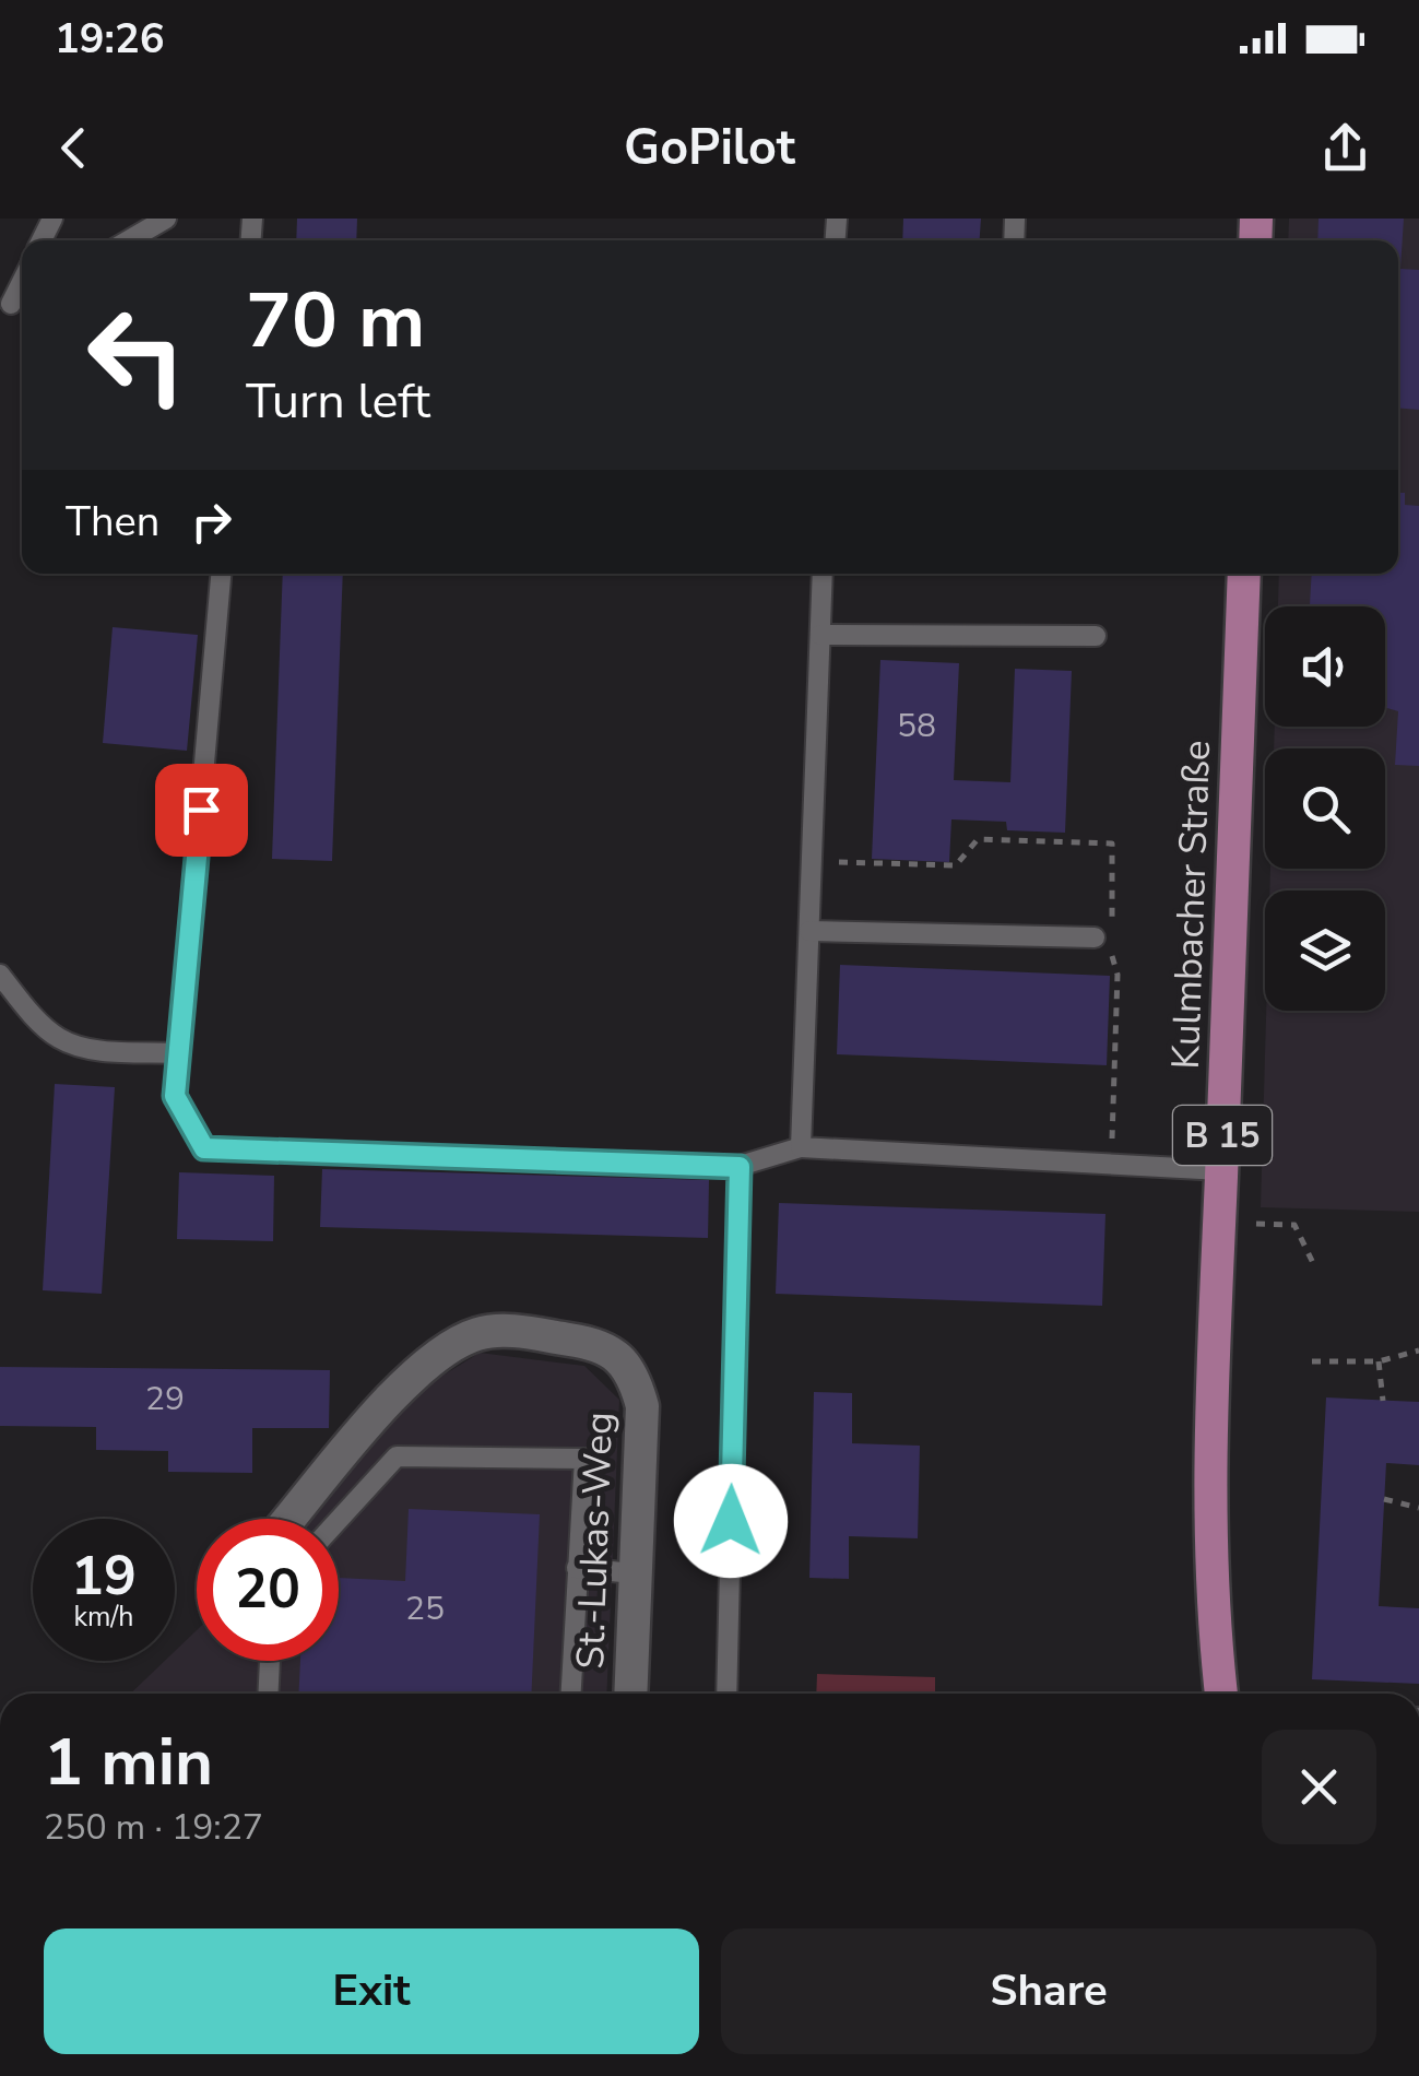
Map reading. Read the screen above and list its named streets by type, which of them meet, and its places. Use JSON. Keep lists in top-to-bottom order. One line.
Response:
{"streets":{"main road":["Kulmbacher Straße","B 15"],"street":["St.-Lukas-Weg"]},"house_numbers":["58","29","25"],"page":{"status":"19:26","header":"GoPilot","turn":["70 m","Turn left"],"then":"Then","speed":"19 km/h","limit":"20","heading":["1 min","250 m · 19:27"],"buttons":["Exit","Share"]}}
